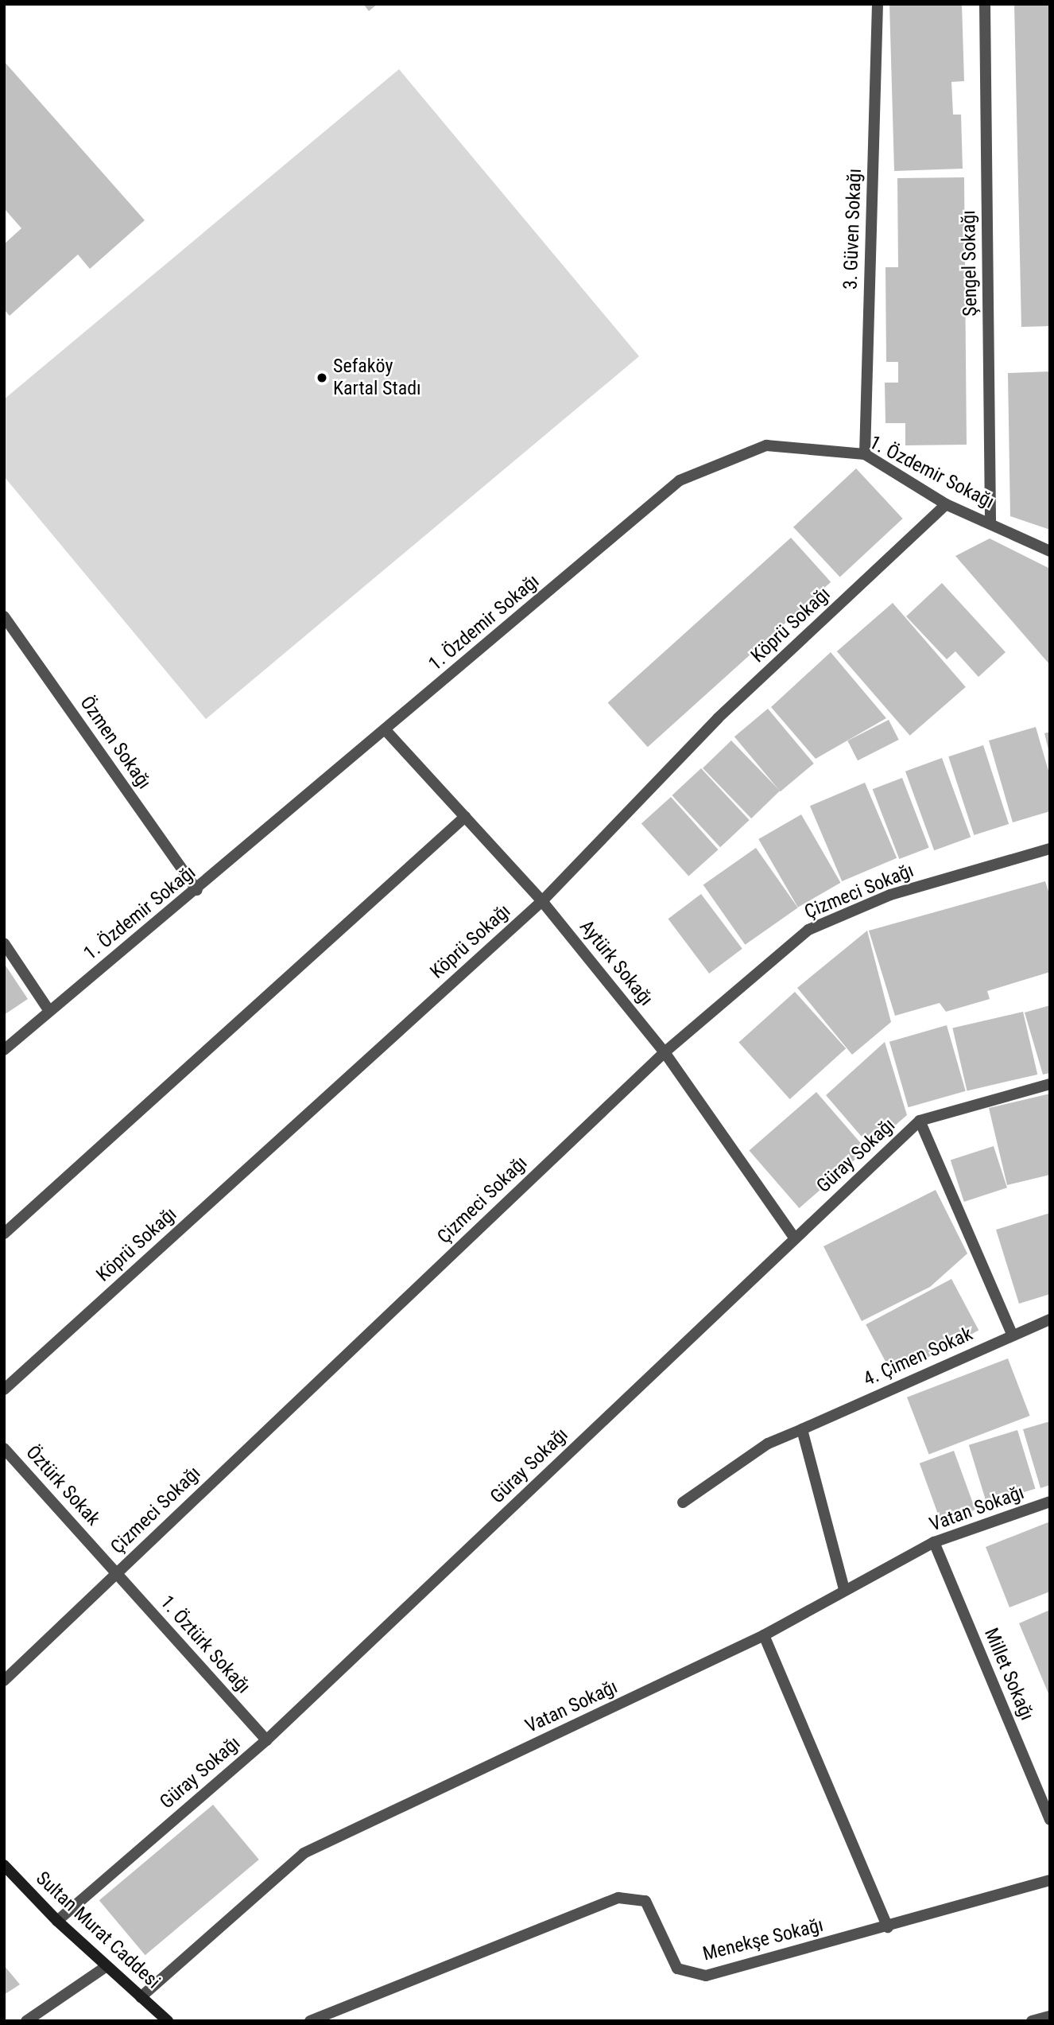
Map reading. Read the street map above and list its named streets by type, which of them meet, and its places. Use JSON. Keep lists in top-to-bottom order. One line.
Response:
{"streets":{"street":["3. Güven Sokağı","Şengel Sokağı","1. Özdemir Sokağı","Köprü Sokağı","Özmen Sokağı","Çizmeci Sokağı","Aytürk Sokağı","Güray Sokağı","4. Çimen Sokak","Öztürk Sokak","Vatan Sokağı","1. Öztürk Sokağı","Millet Sokağı","Sultan Murat Caddesi","Menekşe Sokağı"]},"crossings":[["3. Güven Sokağı","1. Özdemir Sokağı"],["Şengel Sokağı","1. Özdemir Sokağı"],["1. Özdemir Sokağı","Köprü Sokağı"],["1. Özdemir Sokağı","Özmen Sokağı"],["1. Özdemir Sokağı","Aytürk Sokağı"],["Köprü Sokağı","Aytürk Sokağı"],["Çizmeci Sokağı","Aytürk Sokağı"],["Çizmeci Sokağı","Öztürk Sokak"],["Çizmeci Sokağı","1. Öztürk Sokağı"],["Aytürk Sokağı","Güray Sokağı"],["Güray Sokağı","1. Öztürk Sokağı"],["Güray Sokağı","Sultan Murat Caddesi"],["Öztürk Sokak","1. Öztürk Sokağı"],["Vatan Sokağı","Millet Sokağı"],["Vatan Sokağı","Sultan Murat Caddesi"]],"places":["Sefaköy Kartal Stadı"]}
